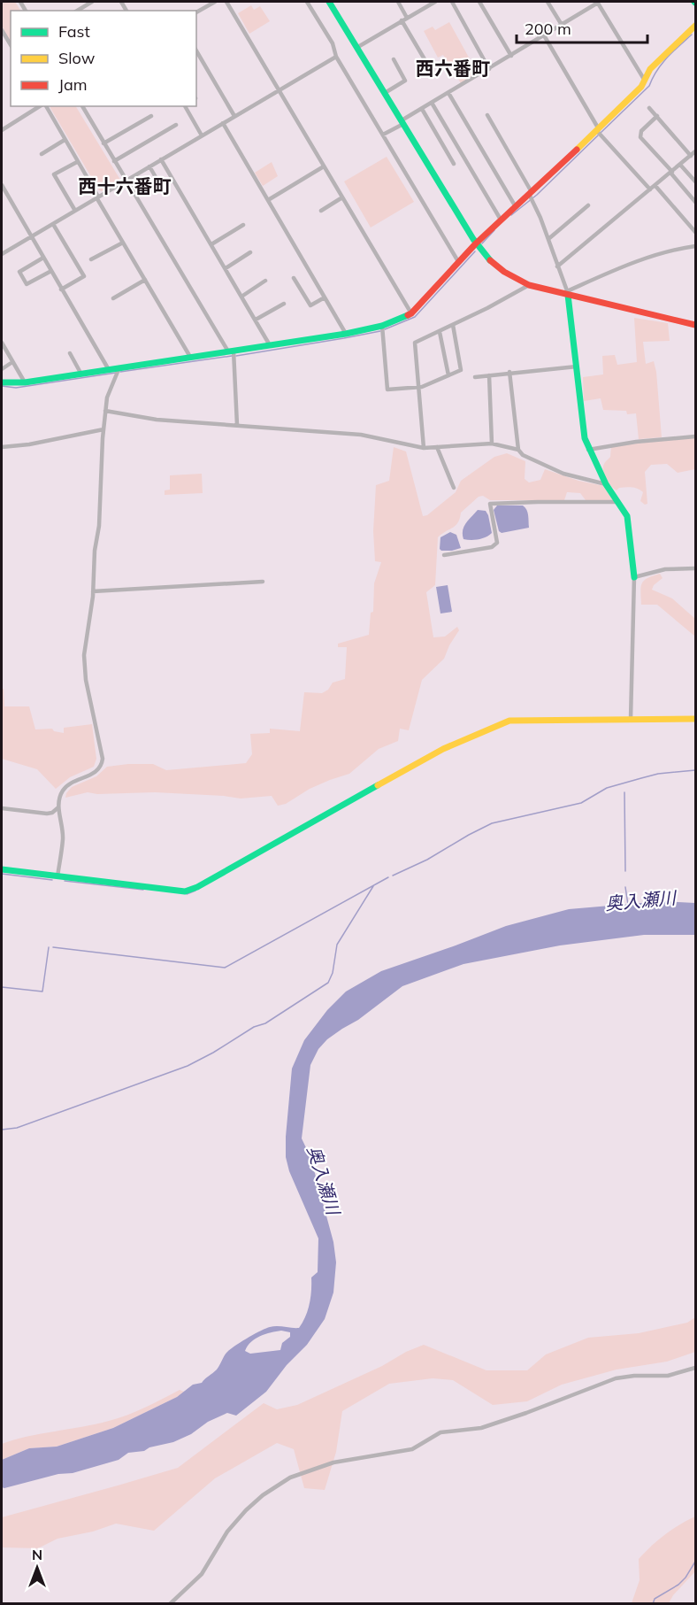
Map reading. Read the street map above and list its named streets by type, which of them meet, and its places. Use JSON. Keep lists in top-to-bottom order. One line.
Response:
{"districts":["西六番町","西十六番町"],"water":["奥入瀬川"],"legend":["Fast","Slow","Jam"],"scale_bar":"200 m","north":"top"}
